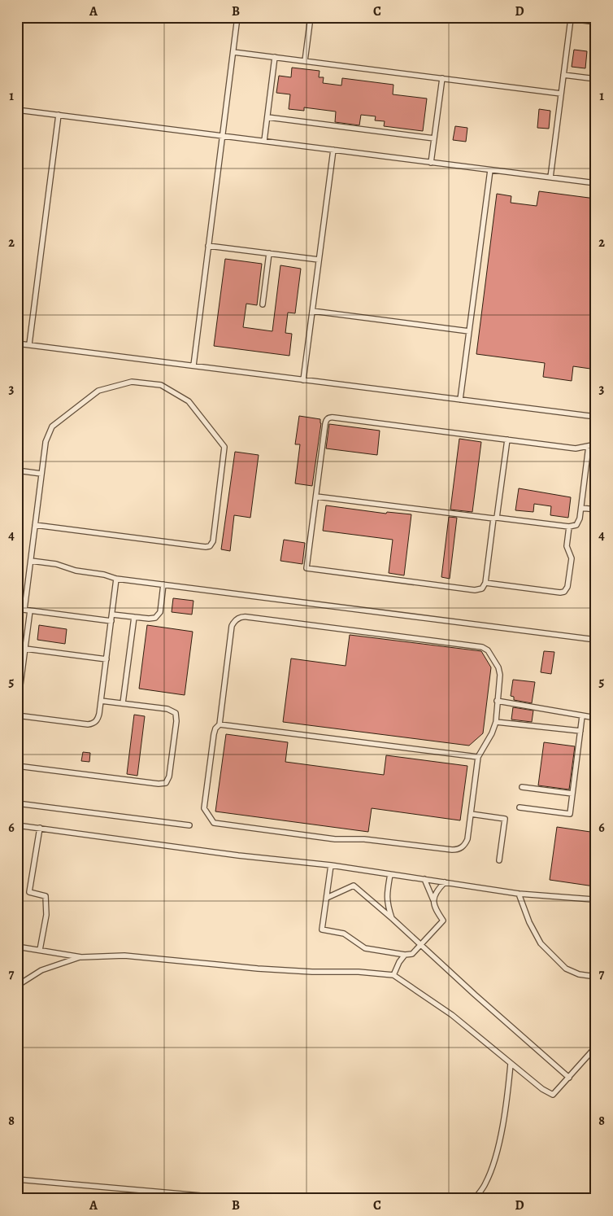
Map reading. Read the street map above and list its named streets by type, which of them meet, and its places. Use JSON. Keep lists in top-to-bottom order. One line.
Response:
{"grid":{"columns":["A","B","C","D"],"rows":["1","2","3","4","5","6","7","8"]}}
